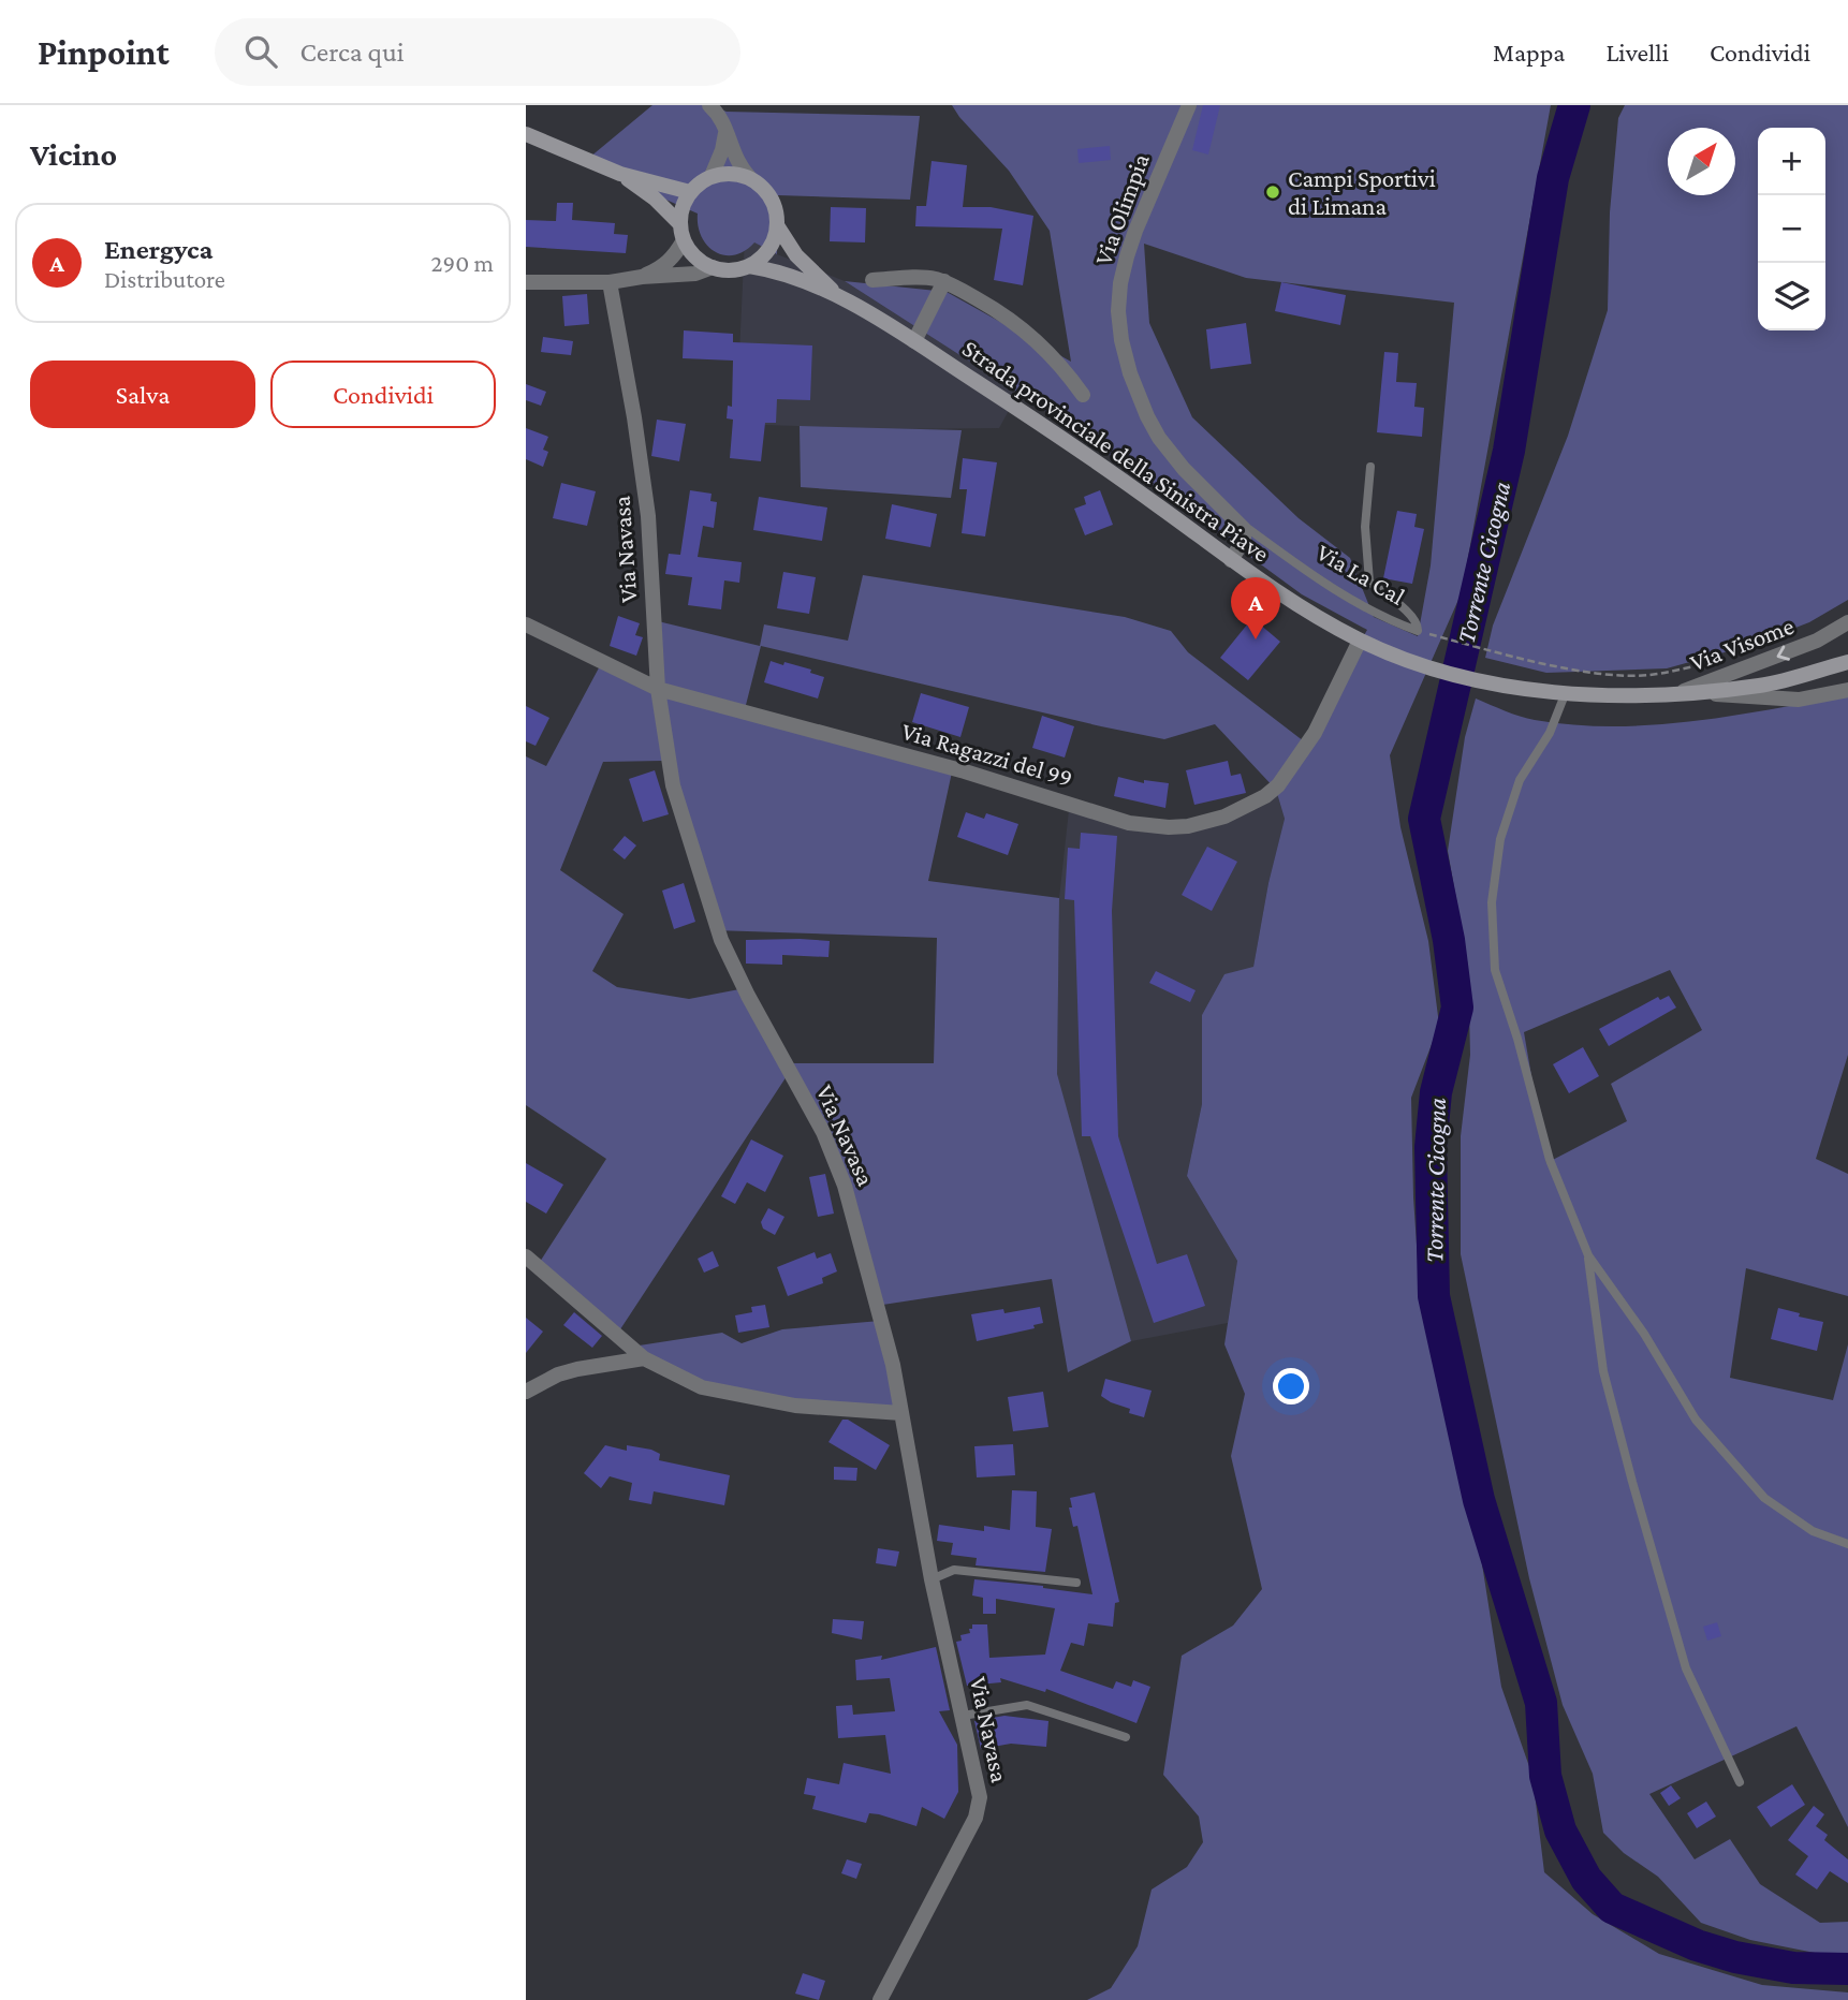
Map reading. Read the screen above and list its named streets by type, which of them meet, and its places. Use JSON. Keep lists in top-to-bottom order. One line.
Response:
{"streets":{"main road":["Strada provinciale della Sinistra Piave"],"street":["Via Olimpia","Via Navasa","Via Visome","Via Ragazzi del 99"],"lane":["Via La Cal"]},"crossings":[["Via Olimpia","Via La Cal"],["Strada provinciale della Sinistra Piave","Via Visome"],["Strada provinciale della Sinistra Piave","Via Ragazzi del 99"],["Via Navasa","Via Ragazzi del 99"]],"water":["Torrente Cicogna"],"places":["Campi Sportivi di Limana"],"north":"top right","page":{"header":"Pinpoint","search":"Cerca qui","nav":["Mappa","Livelli","Condividi"],"heading":"Vicino","map_buttons":["+","−"],"list":[{"mark":"A","name":"Energyca","note":"Distributore","value":"290 m"}],"buttons":["Salva","Condividi"],"pins":"A"}}
